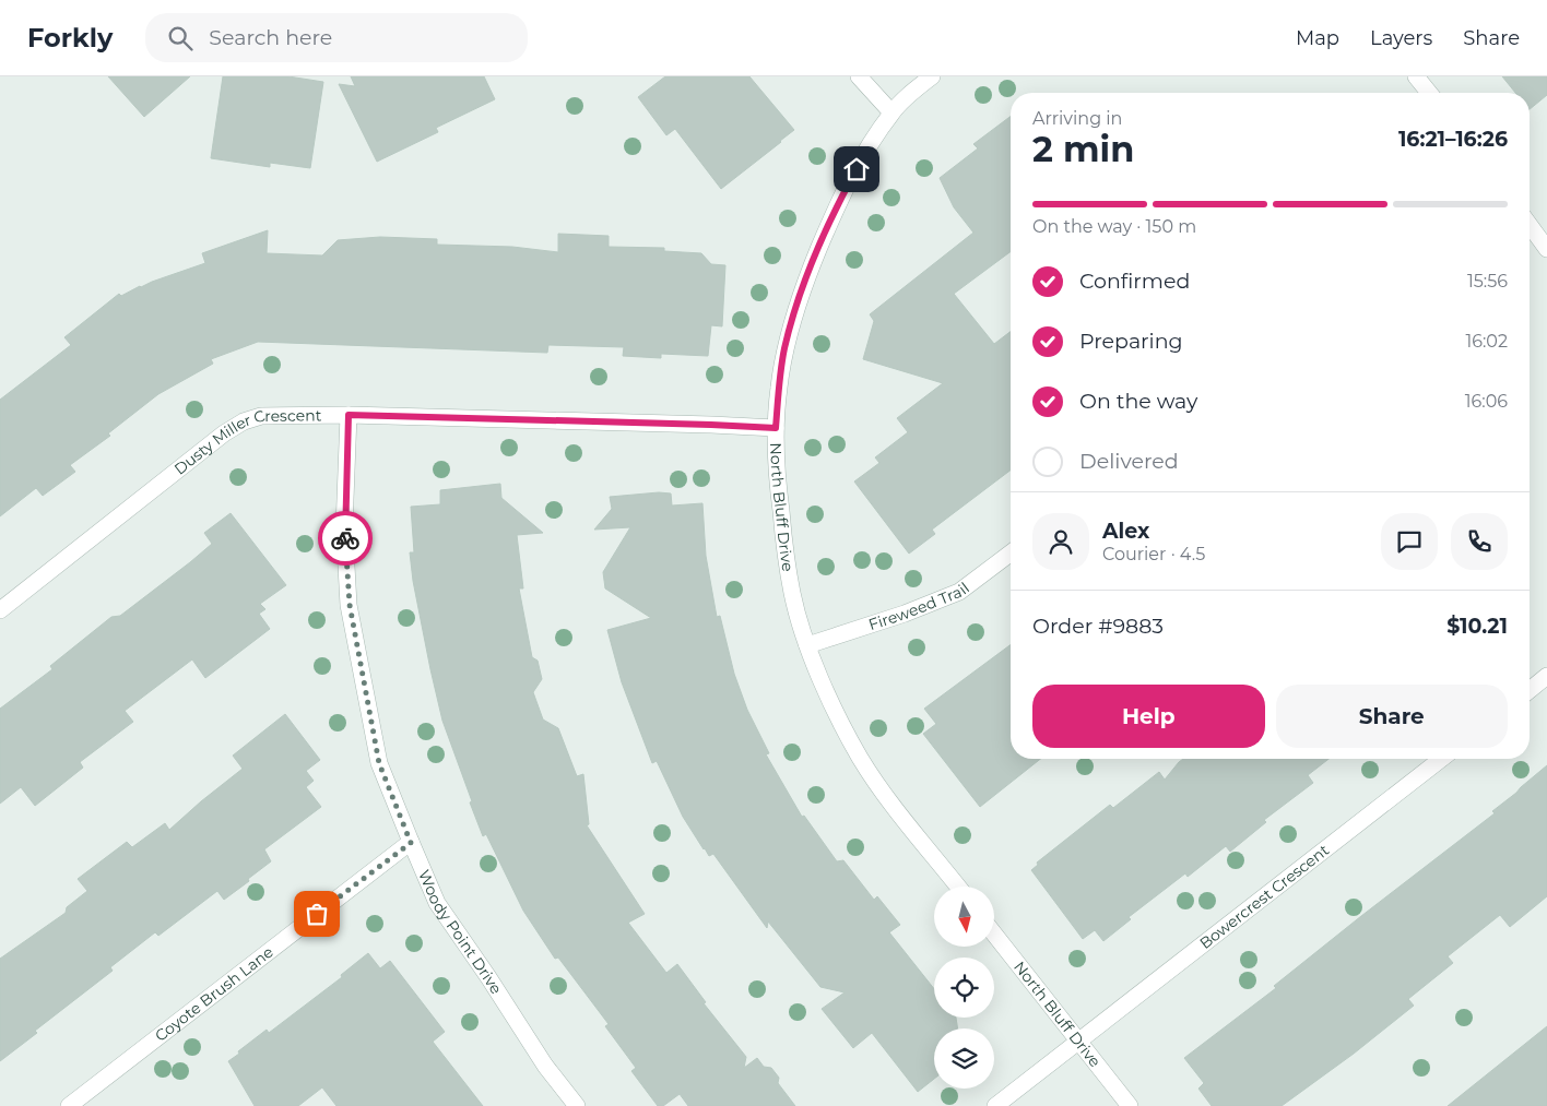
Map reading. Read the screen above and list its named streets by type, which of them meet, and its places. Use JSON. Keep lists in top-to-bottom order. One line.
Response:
{"streets":{"street":["Dusty Miller Crescent","North Bluff Drive","Fireweed Trail","Bowercrest Crescent","Woody Point Drive","Coyote Brush Lane"]},"crossings":[["Dusty Miller Crescent","North Bluff Drive"],["Dusty Miller Crescent","Woody Point Drive"],["North Bluff Drive","Fireweed Trail"],["North Bluff Drive","Bowercrest Crescent"],["Woody Point Drive","Coyote Brush Lane"]],"north":"bottom","page":{"header":"Forkly","search":"Search here","nav":["Map","Layers","Share"],"heading":["2 min","Arriving in","16:21–16:26"],"panel":["Alex","Courier · 4.5","Order #9883","$10.21"],"bar":"On the way · 150 m","list":[["Confirmed","15:56"],["Preparing","16:02"],["On the way","16:06"],"Delivered"],"buttons":["Help","Share"]}}
